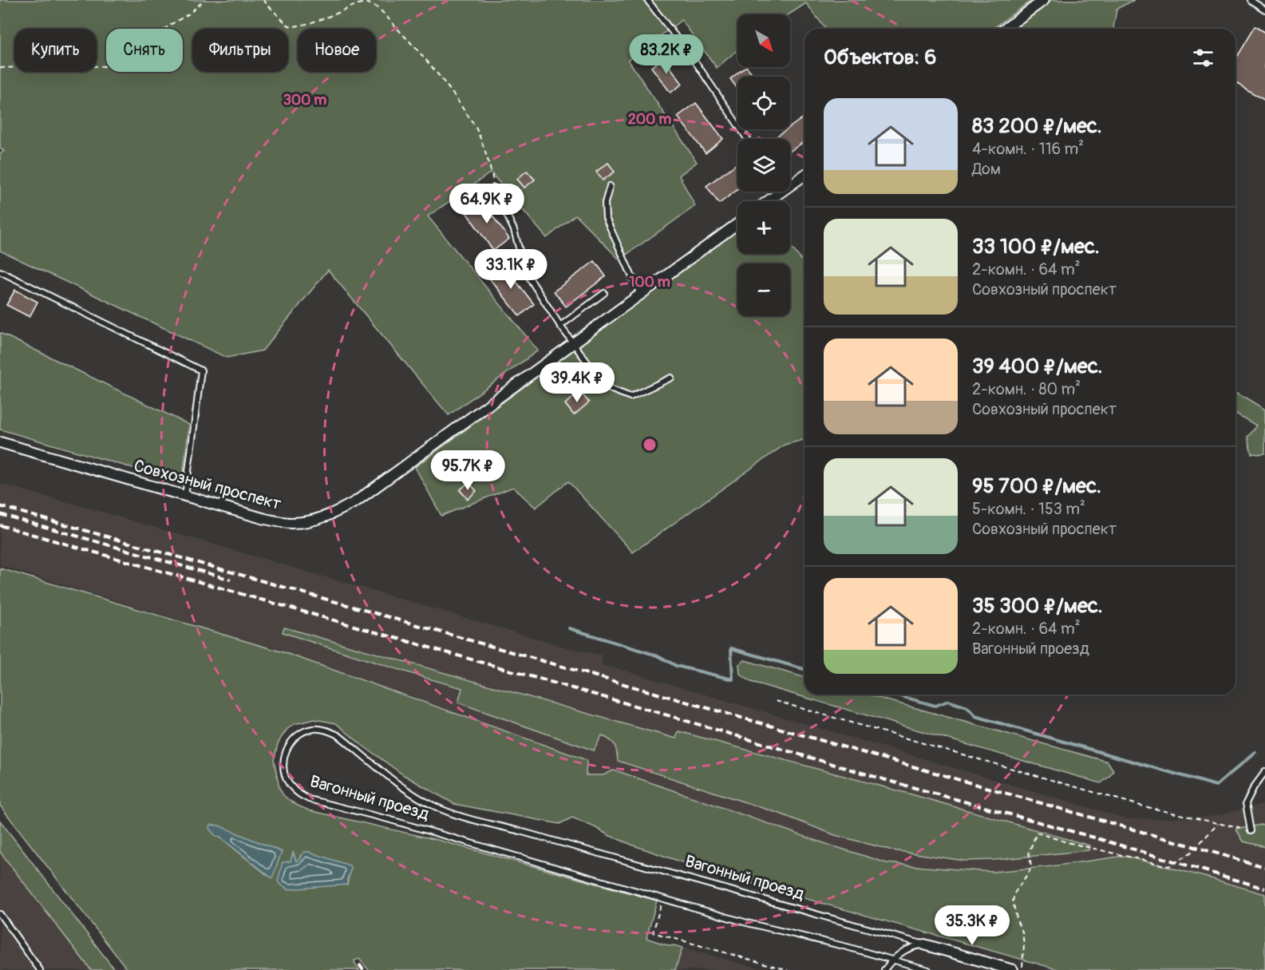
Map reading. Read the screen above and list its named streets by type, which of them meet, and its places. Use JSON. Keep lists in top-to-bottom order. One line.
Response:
{"streets":{"street":["Совхозный проспект","Вагонный проезд"]},"north":"bottom right","page":{"map_buttons":["+","−"],"chip":["Купить","Снять","Фильтры","Новое"],"heading":"Объектов: 6","price":["83.2K ₽","64.9K ₽","33.1K ₽","39.4K ₽","95.7K ₽","35.3K ₽"],"list":[{"name":"83 200 ₽/мес.","note":"4-комн. · 116 m² · Дом"},{"name":"33 100 ₽/мес.","note":"2-комн. · 64 m² · Совхозный проспект"},{"name":"39 400 ₽/мес.","note":"2-комн. · 80 m² · Совхозный проспект"},{"name":"95 700 ₽/мес.","note":"5-комн. · 153 m² · Совхозный проспект"},{"name":"35 300 ₽/мес.","note":"2-комн. · 64 m² · Вагонный проезд"}]},"rings":["300 m","200 m","100 m"]}
